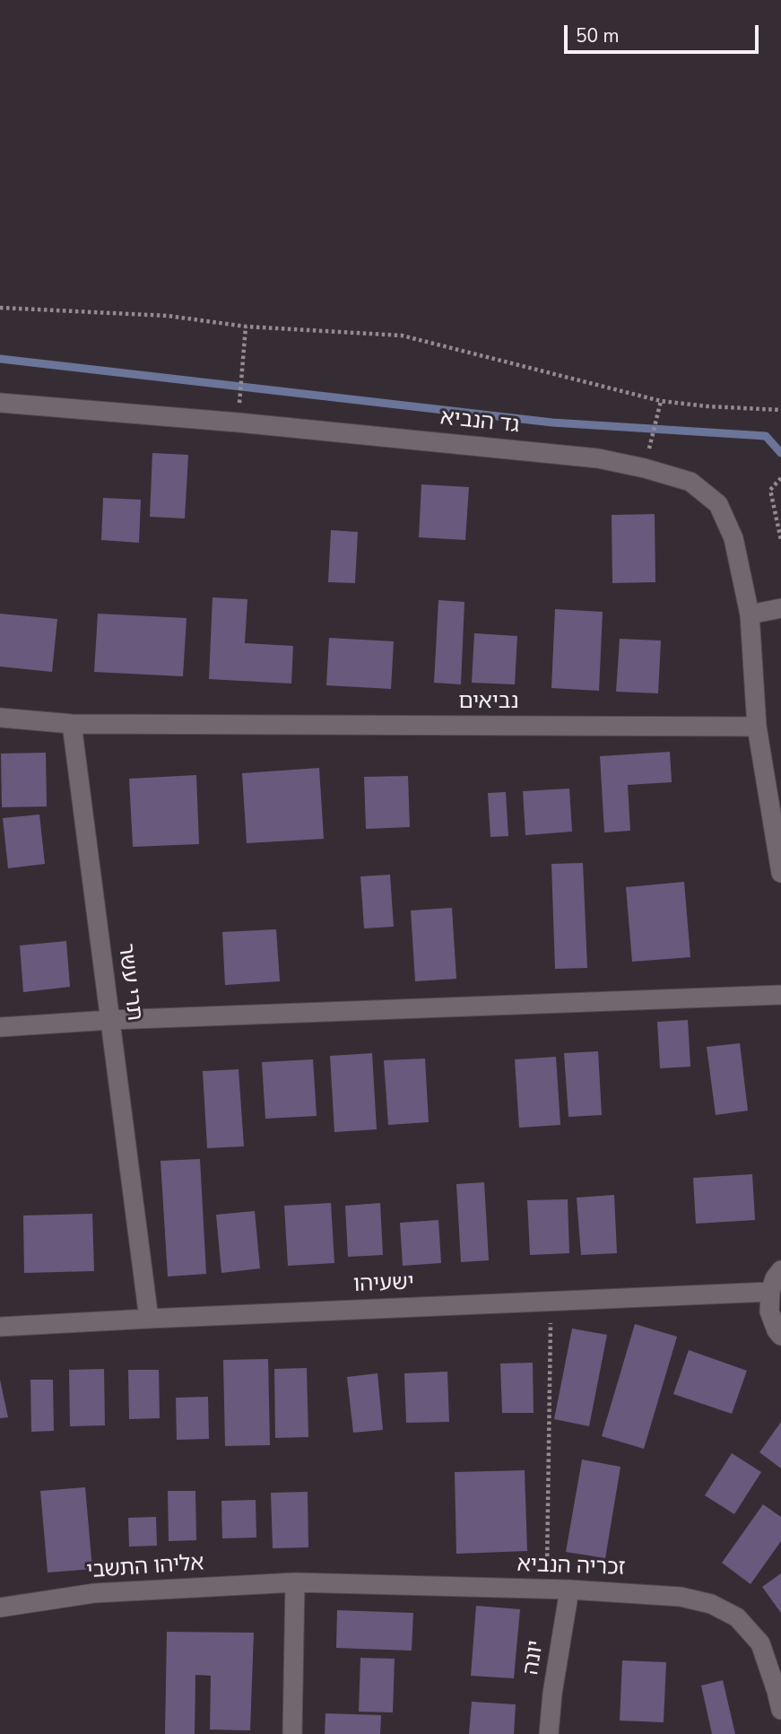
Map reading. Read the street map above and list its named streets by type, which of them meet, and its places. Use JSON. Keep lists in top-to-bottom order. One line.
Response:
{"streets":{"street":["גד הנביא","נביאים","תרי עשר","ישעיהו","זכריה הנביא","אליהו התשבי","יונה"]},"crossings":[["גד הנביא","נביאים"],["נביאים","תרי עשר"],["תרי עשר","ישעיהו"],["זכריה הנביא","אליהו התשבי"],["זכריה הנביא","יונה"]],"scale_bar":"50 m"}
